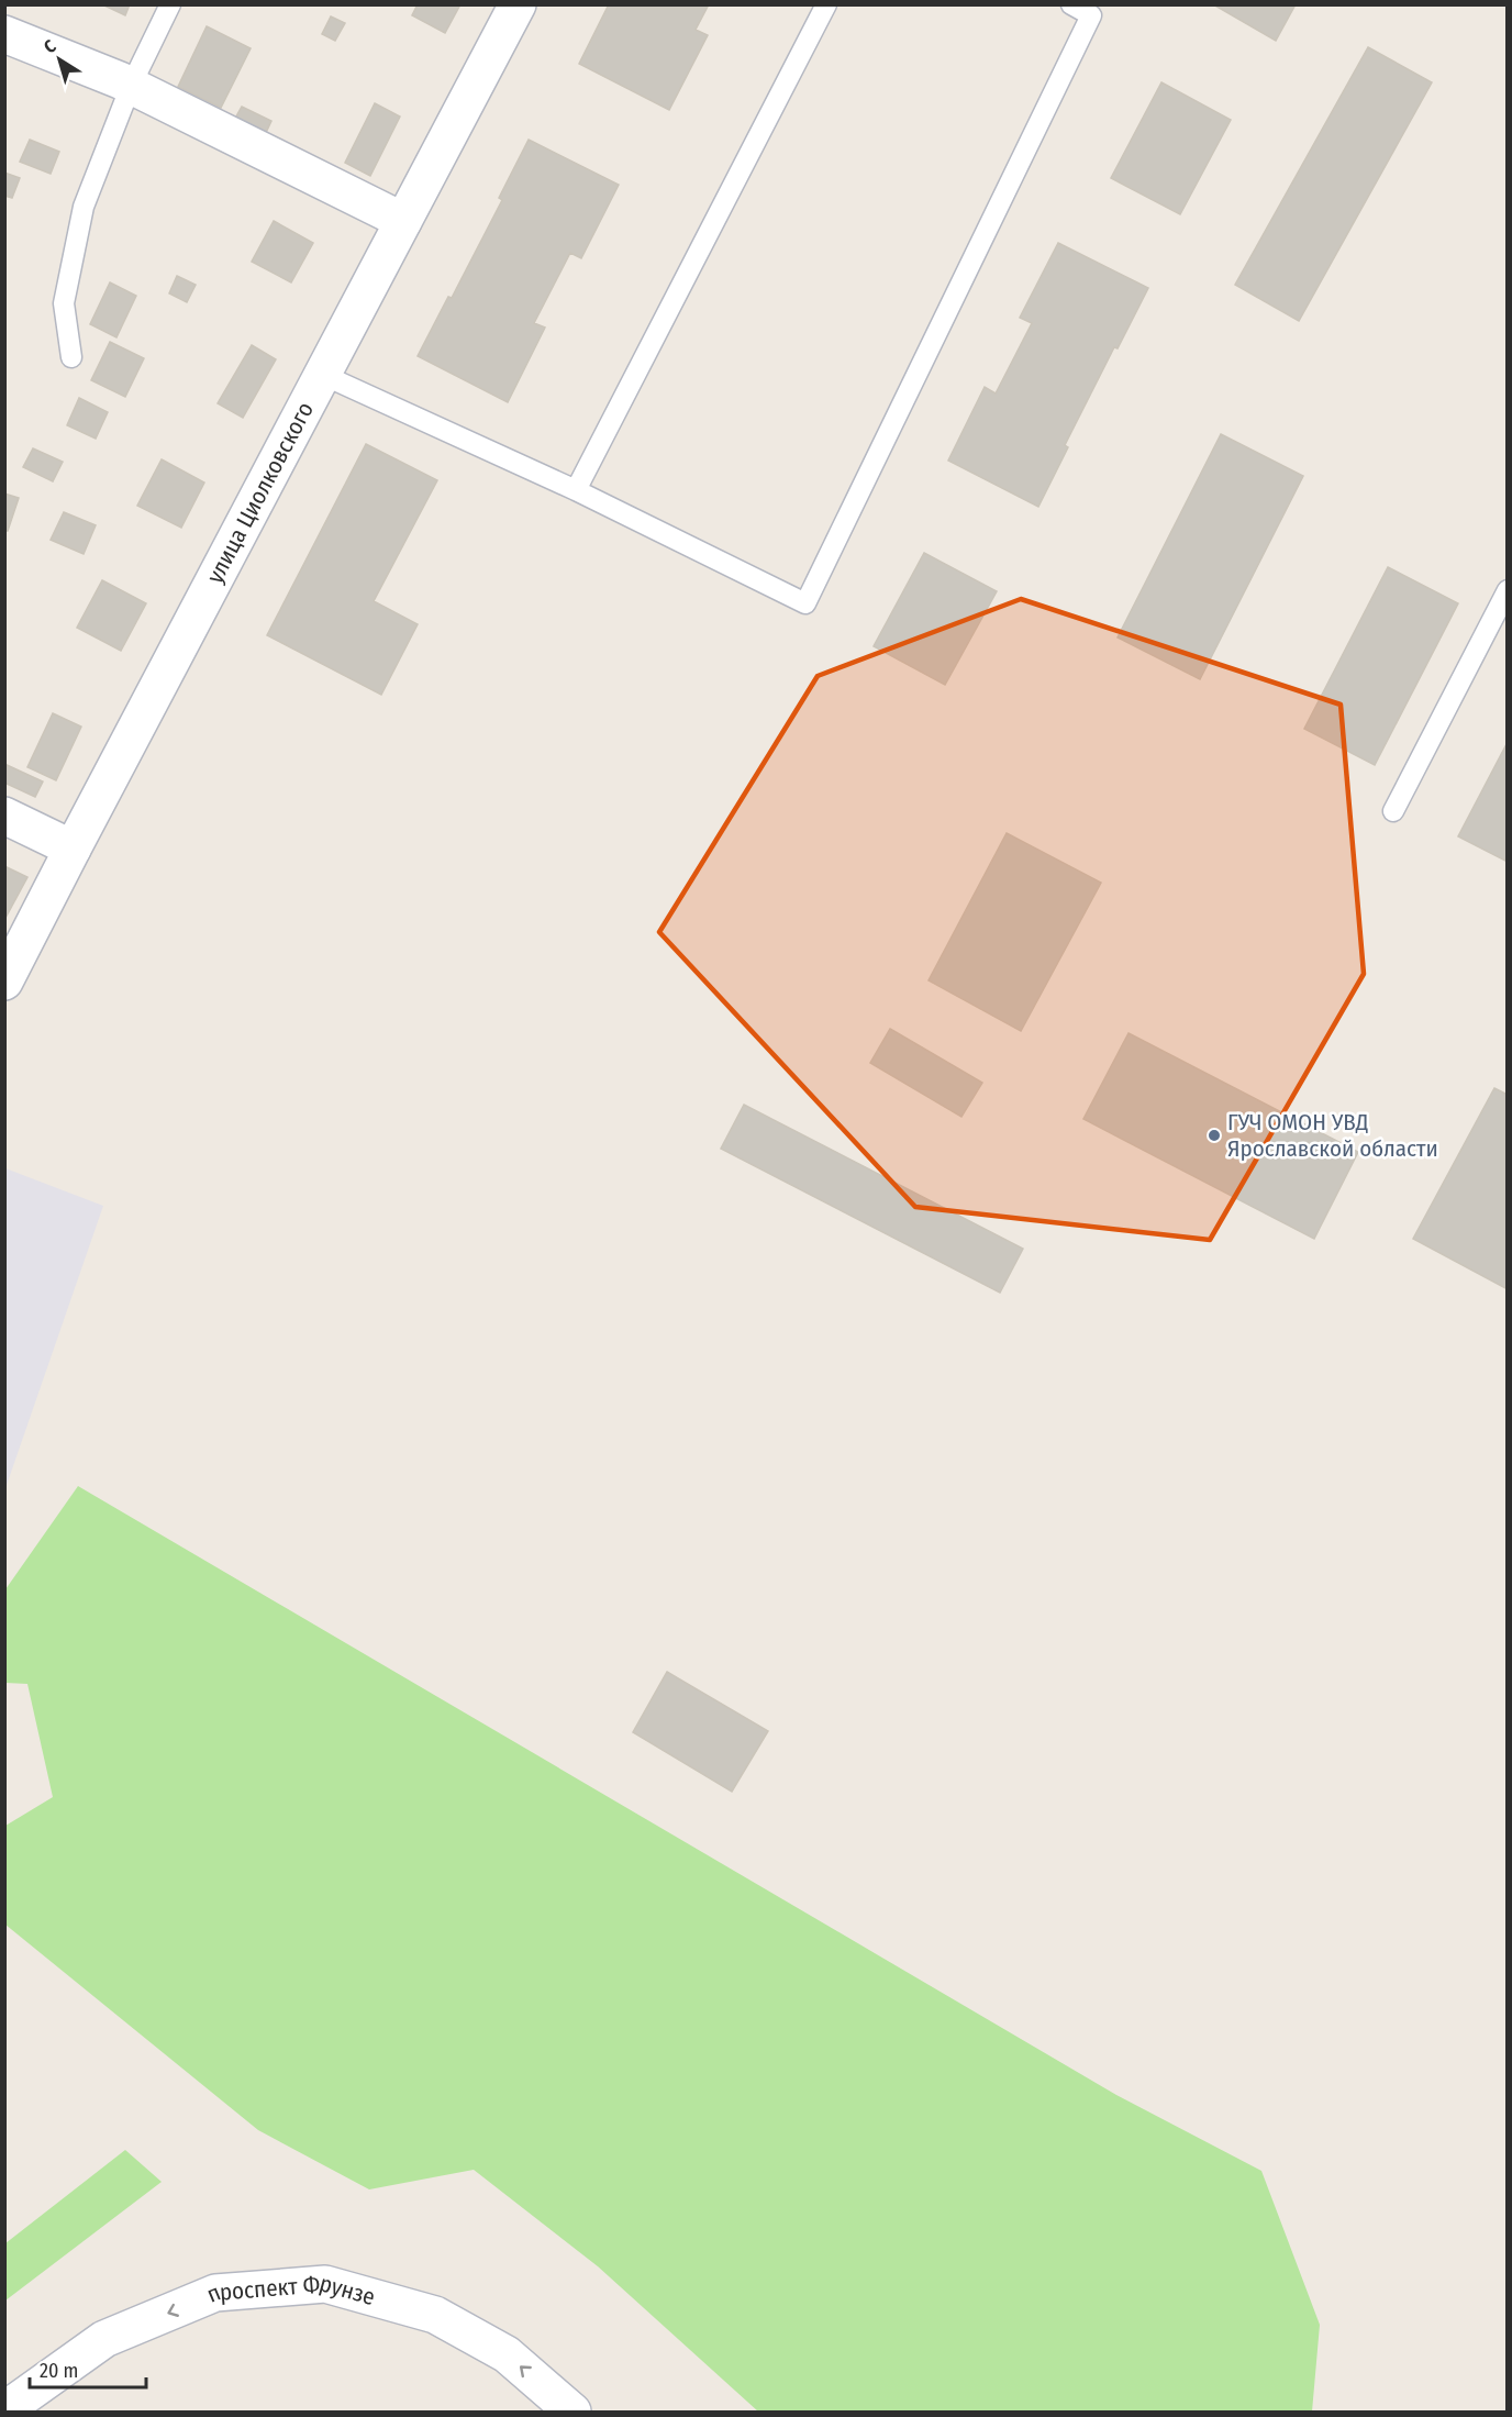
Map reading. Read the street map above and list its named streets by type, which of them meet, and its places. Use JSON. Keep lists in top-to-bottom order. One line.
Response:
{"streets":{"street":["улица Циолковского","проспект Фрунзе"]},"one_way":["проспект Фрунзе"],"places":["ГУЧ ОМОН УВД Ярославской области"],"scale_bar":"20 m","north":"top left"}
